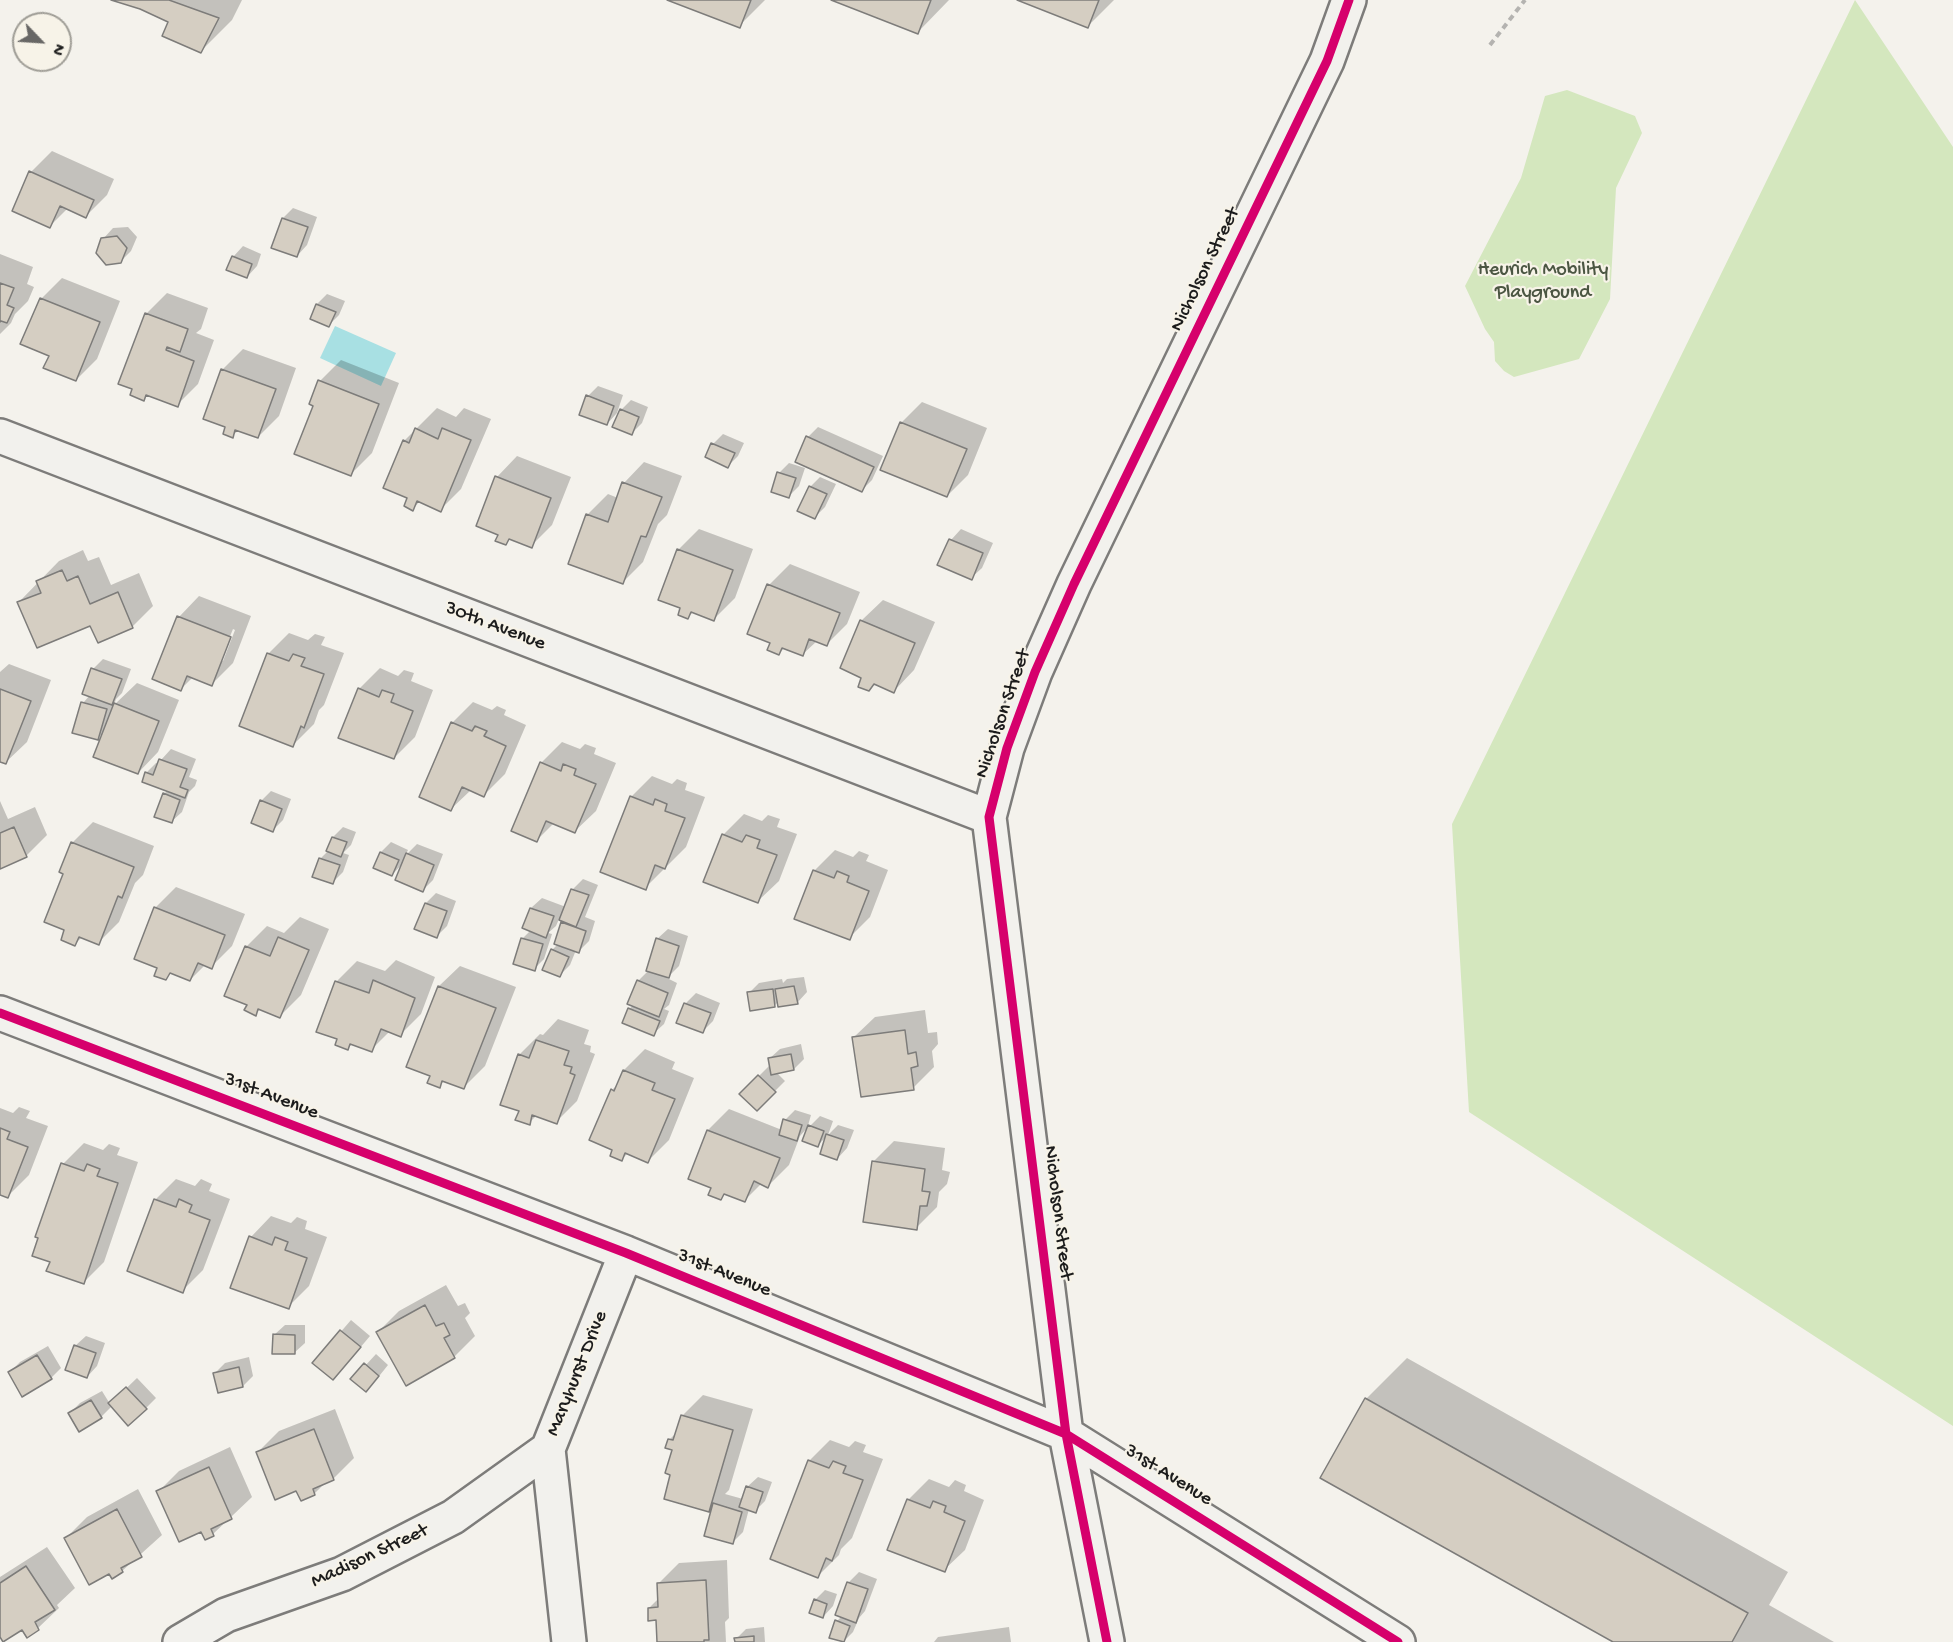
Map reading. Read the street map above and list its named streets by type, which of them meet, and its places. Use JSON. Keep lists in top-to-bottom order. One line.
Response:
{"streets":{"street":["Nicholson Street","30th Avenue","31st Avenue","Maryhurst Drive","Madison Street"]},"crossings":[["Nicholson Street","30th Avenue"],["Nicholson Street","31st Avenue"],["31st Avenue","Maryhurst Drive"],["Maryhurst Drive","Madison Street"]],"parks":["Heurich Mobility Playground"],"north":"bottom right"}
